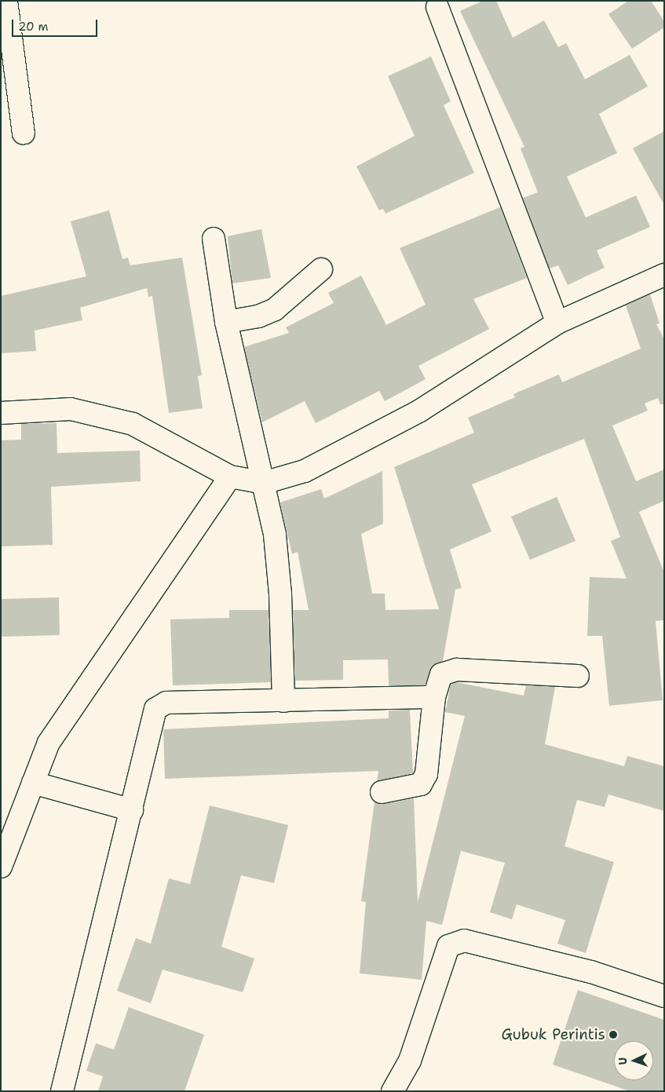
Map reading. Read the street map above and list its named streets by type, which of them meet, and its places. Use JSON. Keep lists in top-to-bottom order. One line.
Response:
{"places":["Gubuk Perintis"],"scale_bar":"20 m","north":"left"}
